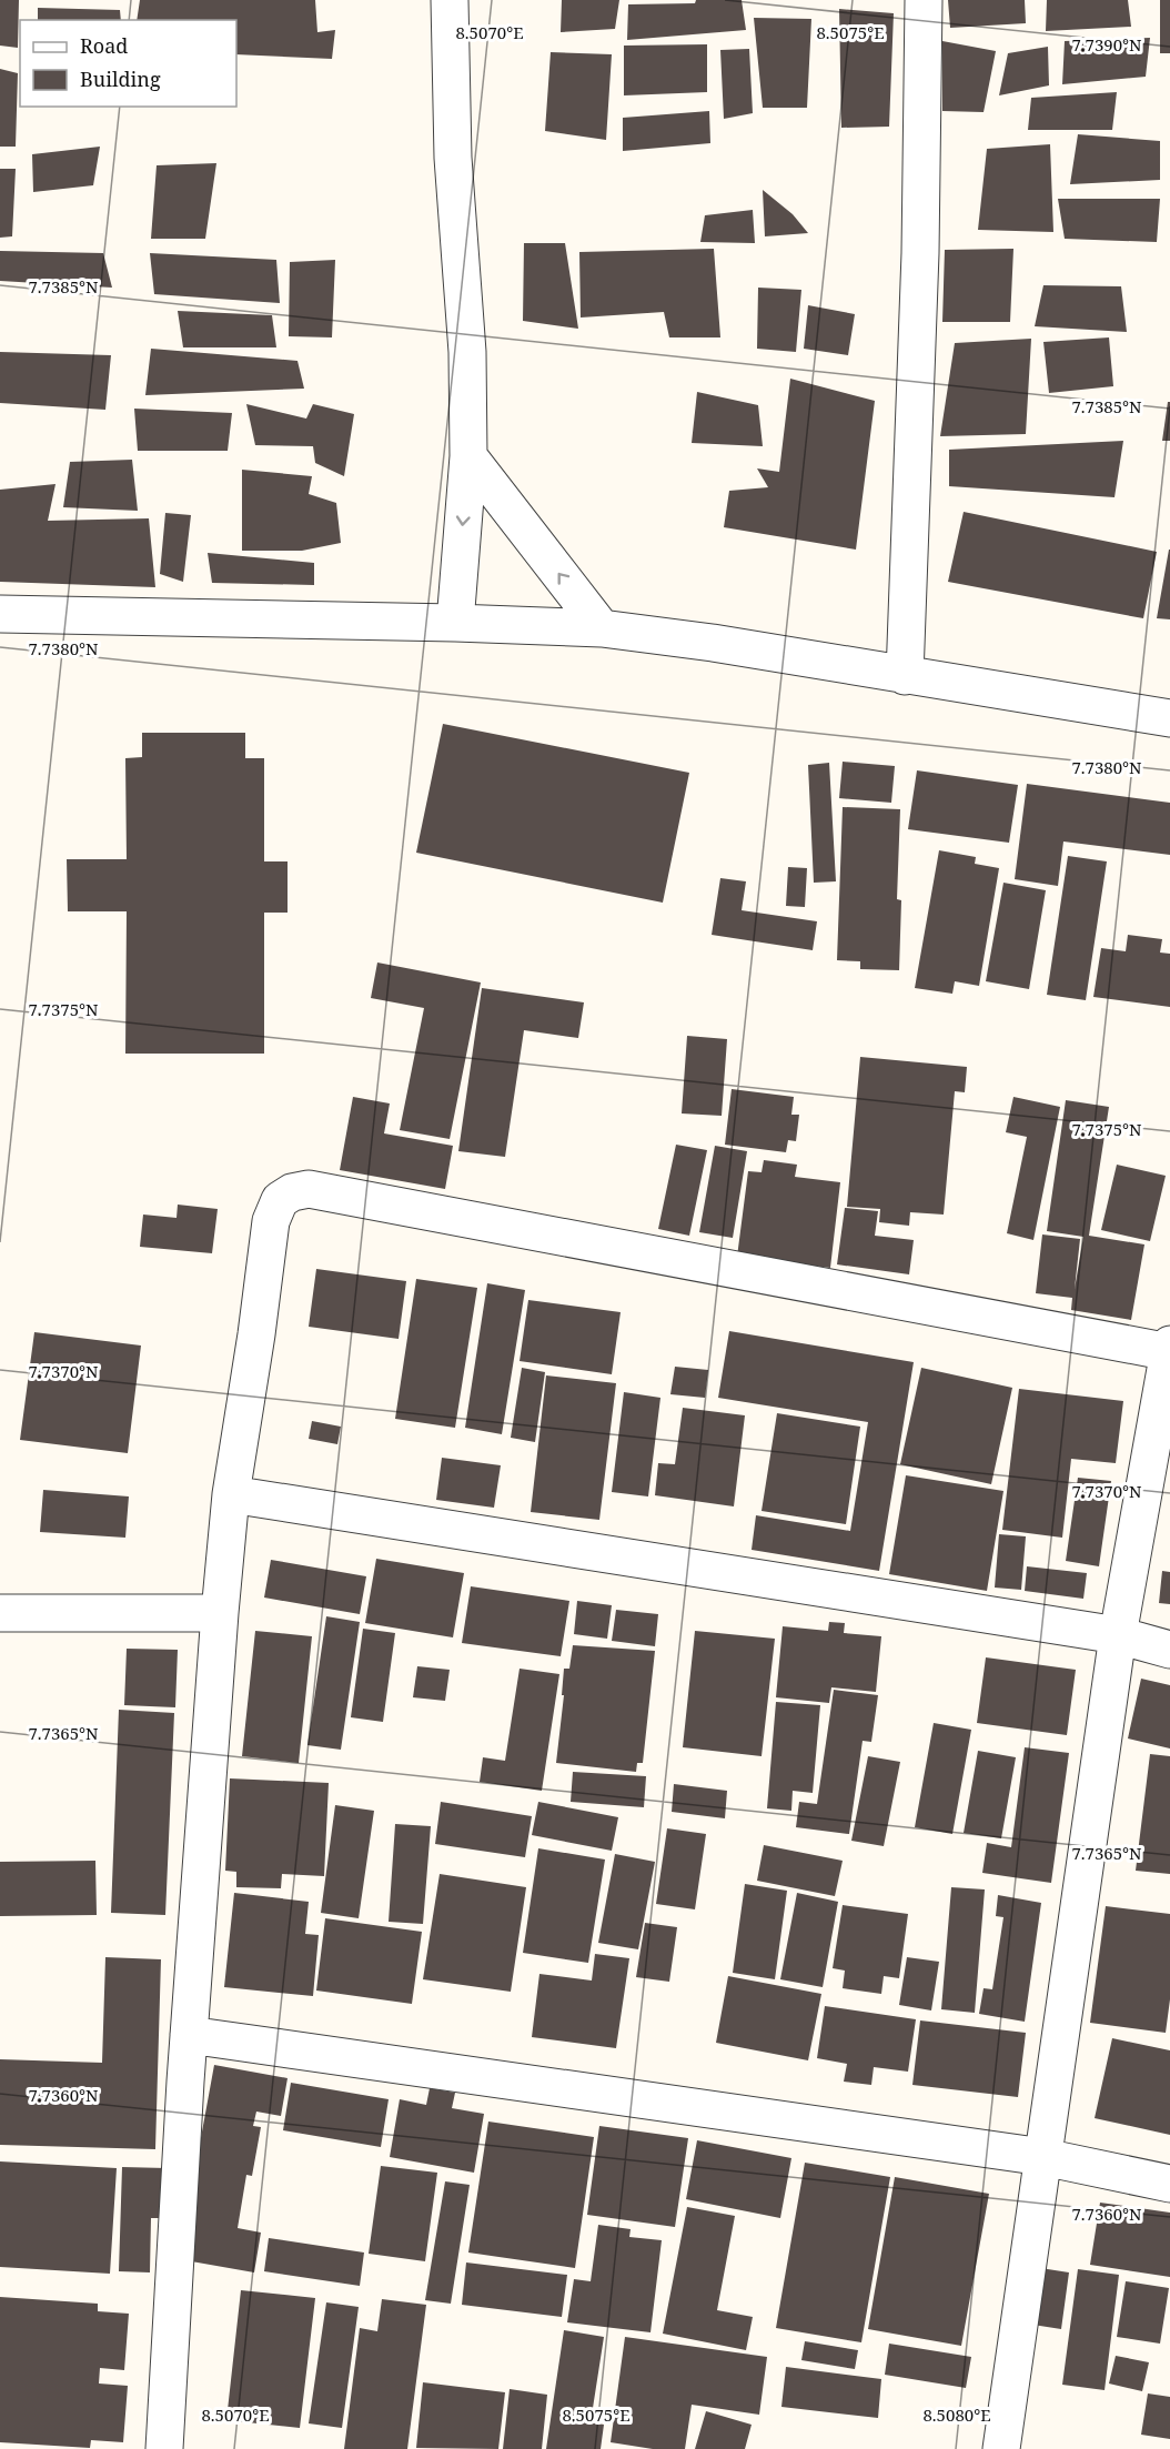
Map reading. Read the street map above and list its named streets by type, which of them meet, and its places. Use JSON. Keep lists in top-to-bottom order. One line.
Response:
{"legend":["Road","Building"],"coordinates":["8.5070°E","8.5075°E","7.7390°N","7.7385°N","7.7380°N","7.7375°N","7.7370°N","7.7365°N","7.7360°N","8.5080°E"]}
